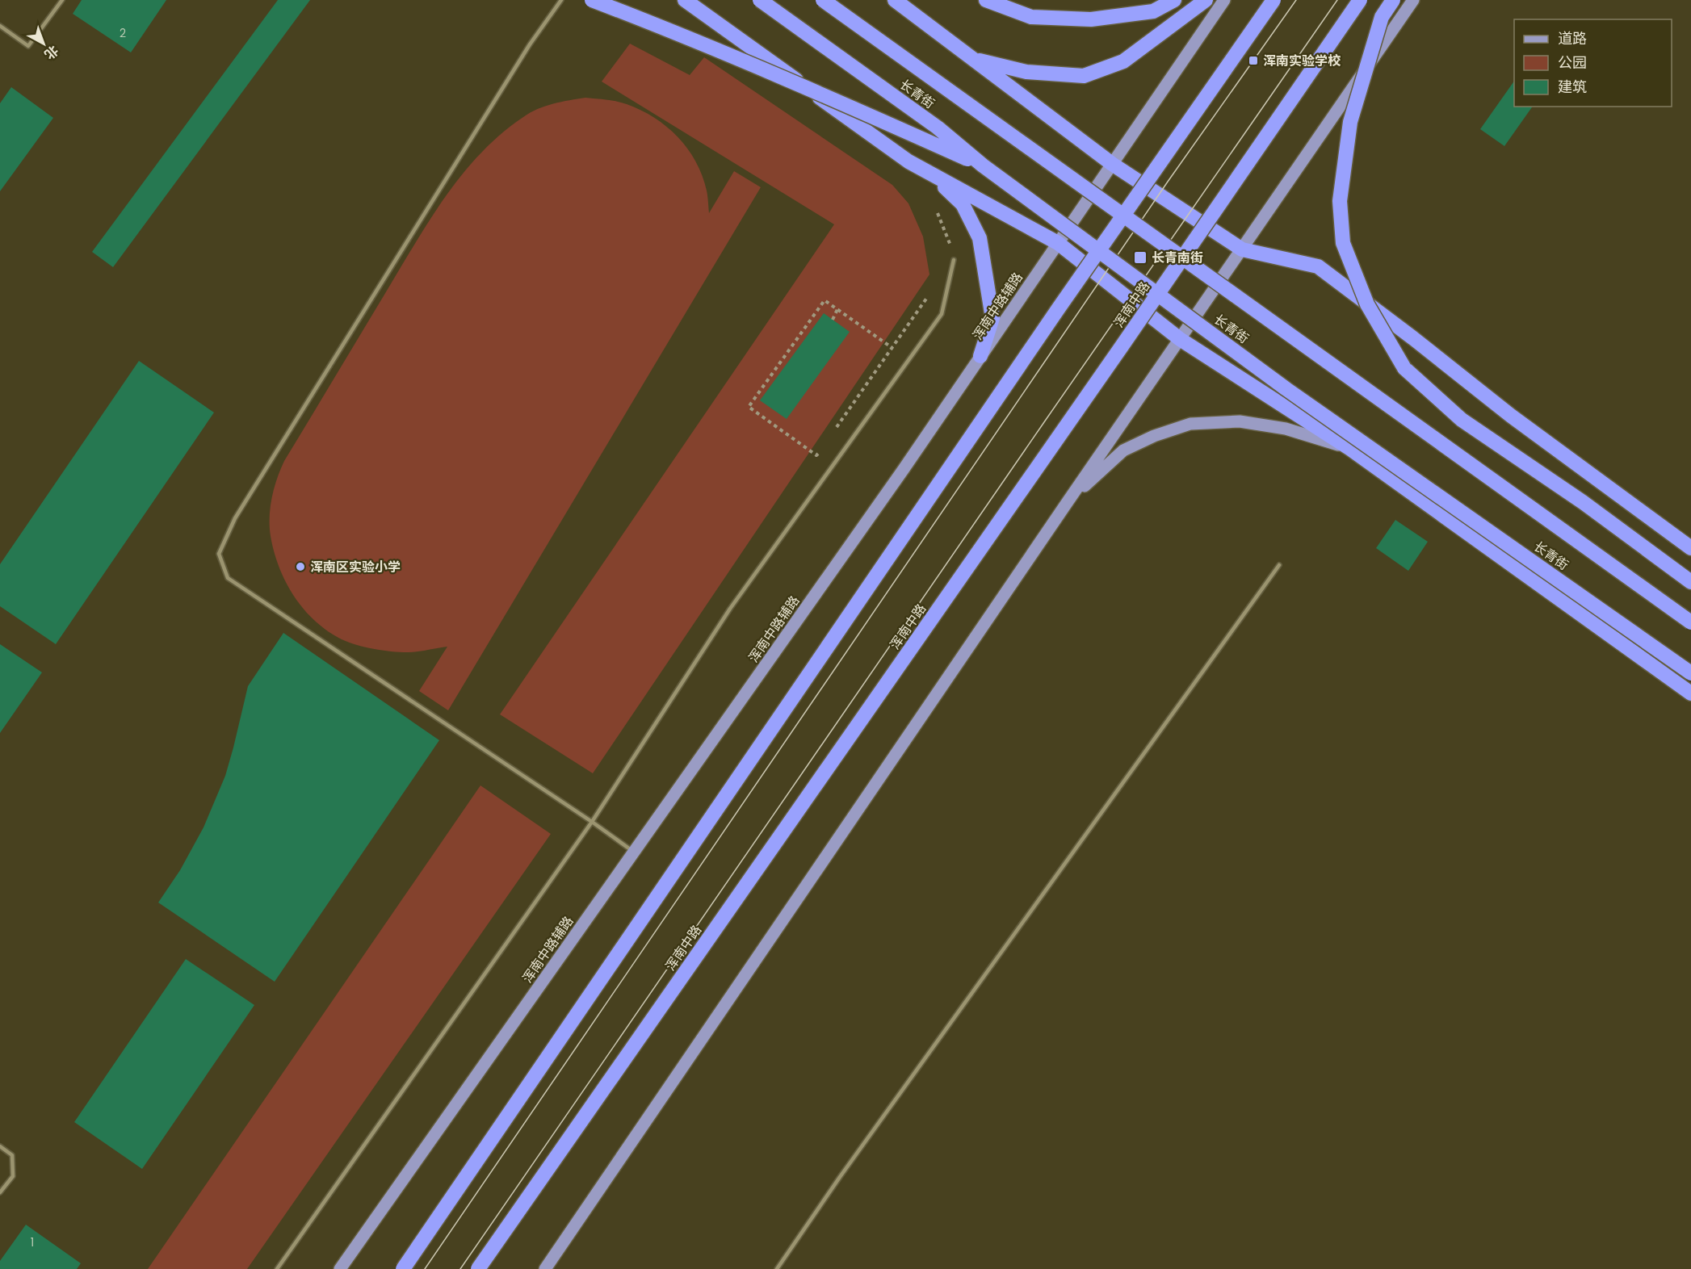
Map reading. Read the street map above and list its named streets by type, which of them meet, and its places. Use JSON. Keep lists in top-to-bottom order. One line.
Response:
{"streets":{"highway":["长青街","浑南中路"],"main road":["浑南中路辅路"]},"places":{"transit":["浑南实验学校","长青南街"],"other":["浑南区实验小学"]},"house_numbers":["2","1"],"legend":["道路","公园","建筑"],"north":"bottom right"}
